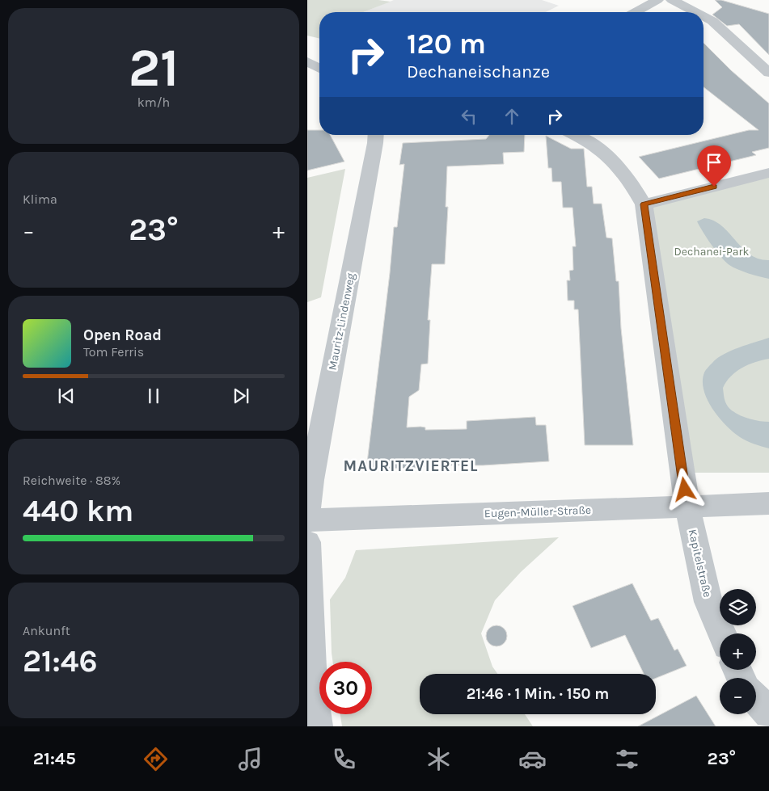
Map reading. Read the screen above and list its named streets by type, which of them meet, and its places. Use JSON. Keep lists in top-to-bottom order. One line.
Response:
{"streets":{"street":["Mauritz-Lindenweg","Eugen-Müller-Straße","Kapitelstraße"]},"crossings":[["Eugen-Müller-Straße","Kapitelstraße"]],"districts":["MAURITZVIERTEL"],"parks":["Dechanei-Park"],"page":{"tile":[["21","km/h"],"Klima",["Reichweite · 88%","440 km"],["Ankunft","21:46"]],"turn":["120 m","Dechaneischanze"],"heat":["−","23°","+"],"song":["Open Road","Tom Ferris"],"map_buttons":["+","−"],"limit":"30","trip":"21:46 · 1 Min. · 150 m","tabs":["21:45","23°"]}}
